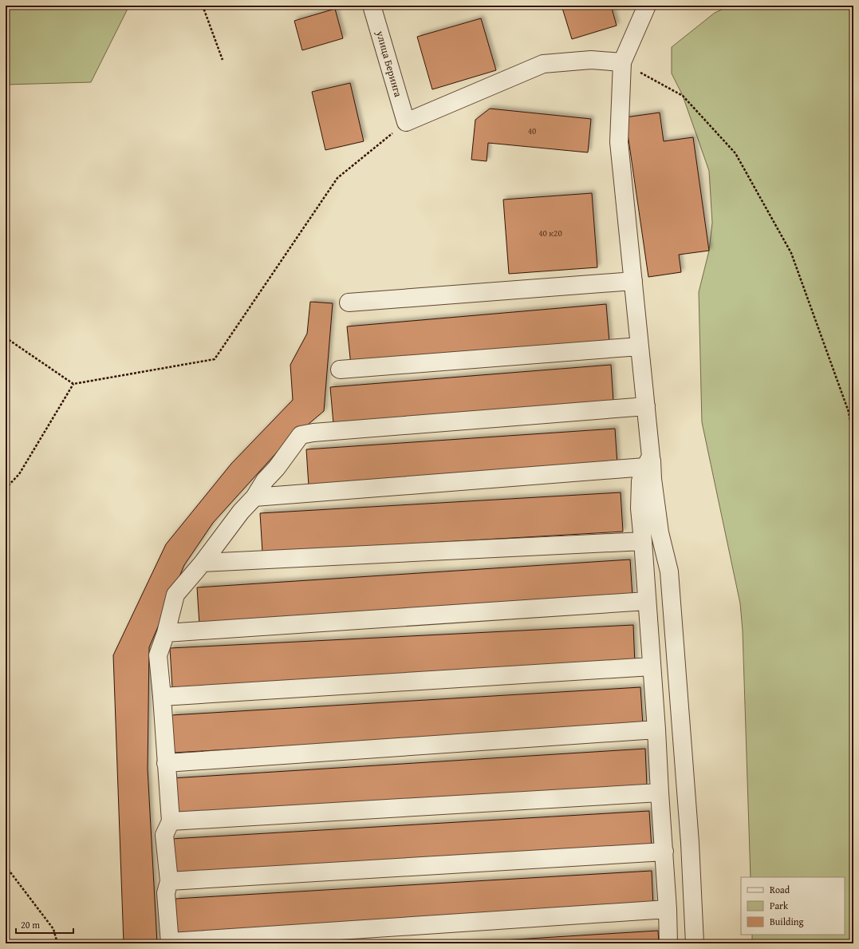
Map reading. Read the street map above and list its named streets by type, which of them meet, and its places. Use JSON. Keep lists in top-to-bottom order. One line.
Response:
{"streets":{"street":["улица Беринга"]},"house_numbers":["40","40 к20"],"legend":["Road","Park","Building"],"scale_bar":"20 m"}
